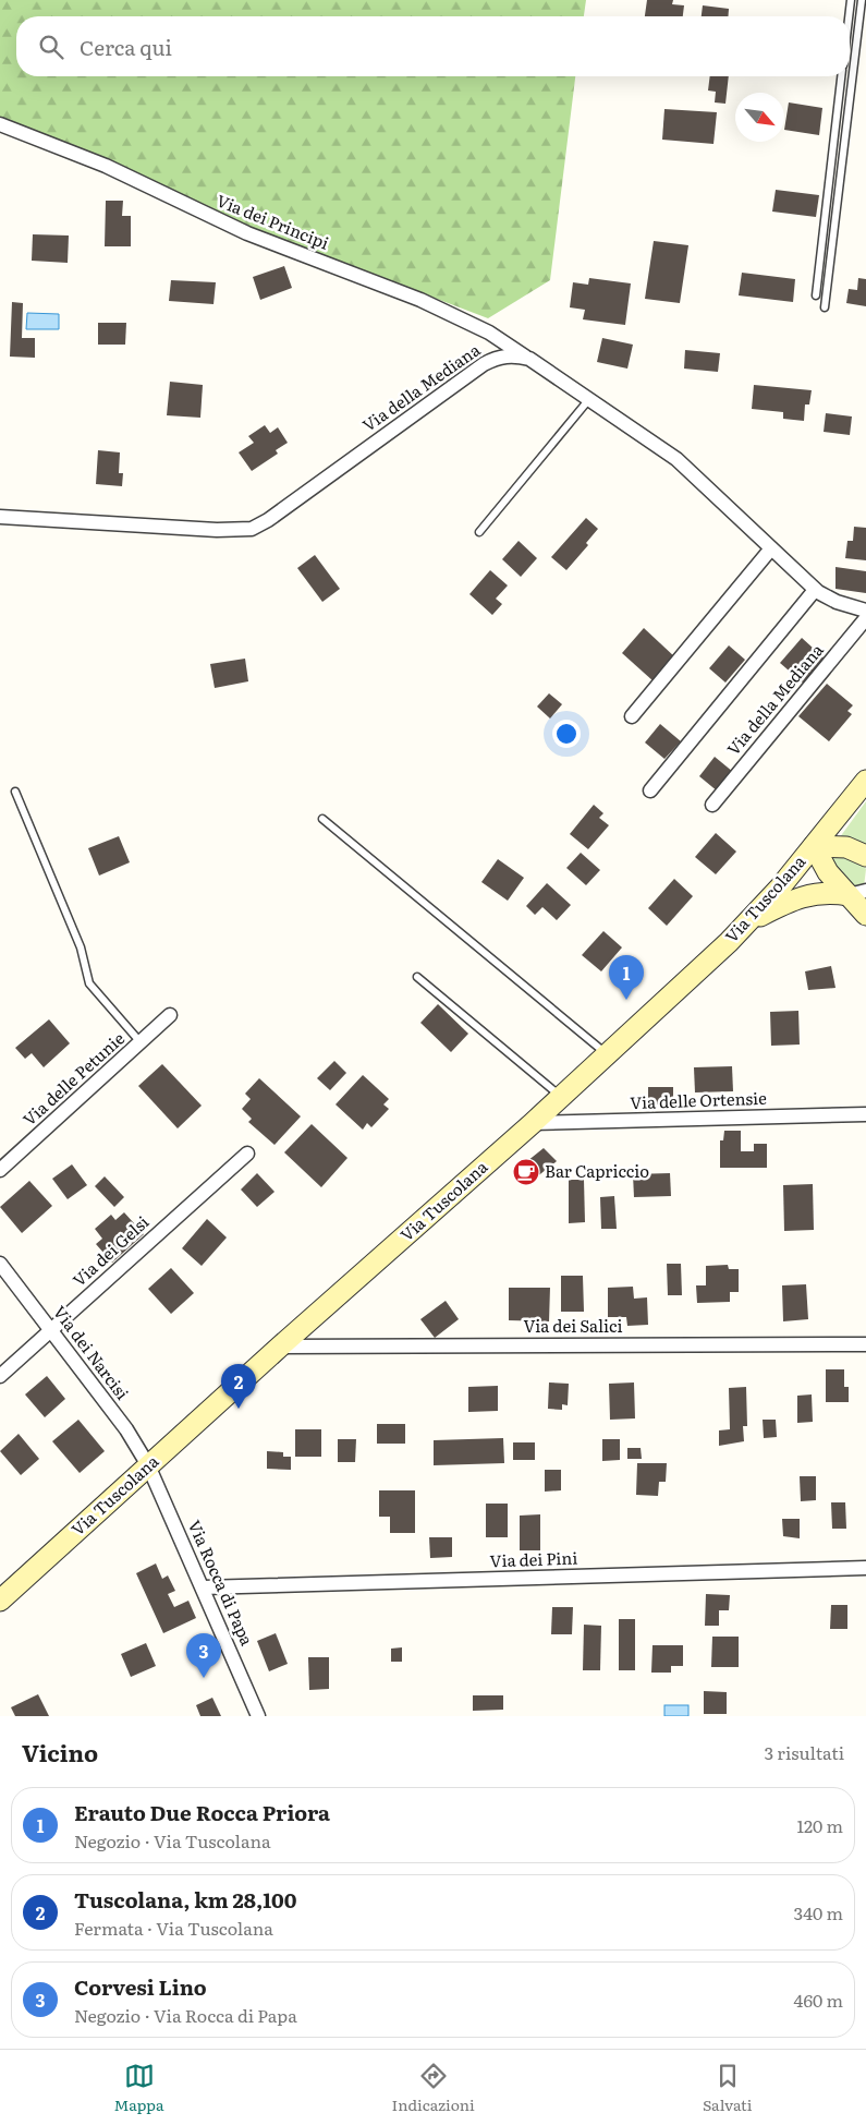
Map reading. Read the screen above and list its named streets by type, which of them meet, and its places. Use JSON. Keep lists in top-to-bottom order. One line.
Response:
{"streets":{"main road":["Via Tuscolana"],"street":["Via dei Principi","Via della Mediana","Via delle Petunie","Via delle Ortensie","Via dei Gelsi","Via dei Salici","Via dei Narcisi","Via dei Pini","Via Rocca di Papa"]},"crossings":[["Via dei Principi","Via della Mediana"],["Via Tuscolana","Via delle Ortensie"],["Via Tuscolana","Via dei Salici"],["Via Tuscolana","Via dei Narcisi"],["Via Tuscolana","Via Rocca di Papa"],["Via dei Gelsi","Via dei Narcisi"],["Via dei Narcisi","Via Rocca di Papa"],["Via dei Pini","Via Rocca di Papa"]],"places":{"cafe":["Bar Capriccio"]},"north":"bottom right","page":{"search":"Cerca qui","pins":["1","2","3"],"heading":["Vicino","3 risultati"],"list":[{"mark":"1","name":"Erauto Due Rocca Priora","note":"Negozio · Via Tuscolana","value":"120 m"},{"mark":"2","name":"Tuscolana, km 28,100","note":"Fermata · Via Tuscolana","value":"340 m"},{"mark":"3","name":"Corvesi Lino","note":"Negozio · Via Rocca di Papa","value":"460 m"}],"nav":["Mappa","Indicazioni","Salvati"]}}
